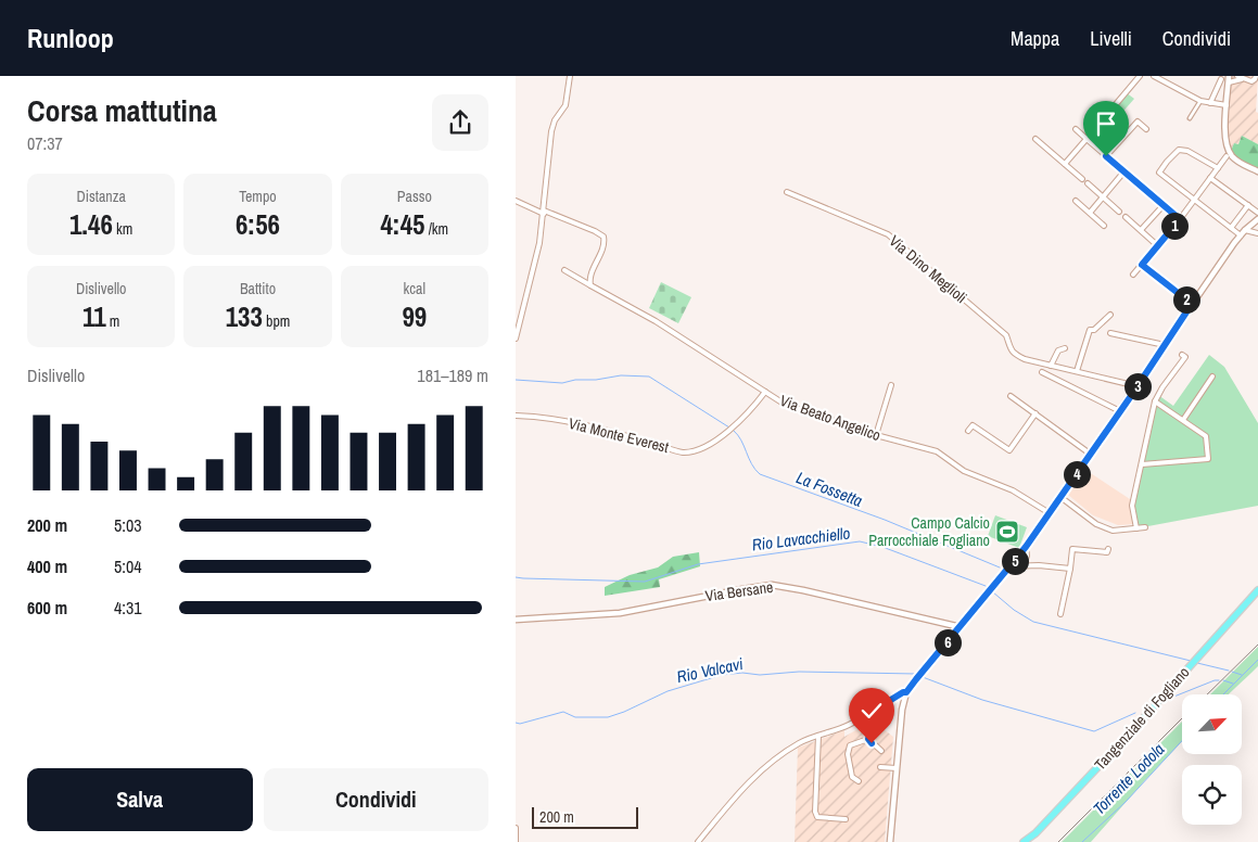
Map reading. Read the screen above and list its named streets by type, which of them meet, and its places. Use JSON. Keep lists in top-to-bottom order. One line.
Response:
{"streets":{"main road":["Tangenziale di Fogliano"],"street":["Via Dino Meglioli","Via Beato Angelico","Via Monte Everest","Via Bersane"]},"crossings":[["Via Beato Angelico","Via Monte Everest"]],"water":["La Fossetta","Rio Lavacchiello","Rio Valcavi","Torrente Lodola"],"places":{"sports":["Campo Calcio Parrocchiale Fogliano"]},"scale_bar":"200 m","north":"top right","page":{"header":"Runloop","nav":["Mappa","Livelli","Condividi"],"heading":["Corsa mattutina","07:37"],"stats":[["Distanza","1.46 km"],["Tempo","6:56"],["Passo","4:45 /km"],["Dislivello","11 m"],["Battito","133 bpm"],["kcal","99"]],"pins":["1","2","3","4","5","6"],"chart":["Dislivello","181–189 m"],"list":[{"name":"200 m","note":"5:03"},{"name":"400 m","note":"5:04"},{"name":"600 m","note":"4:31"}],"buttons":["Salva","Condividi"],"scale":"200 m"}}
